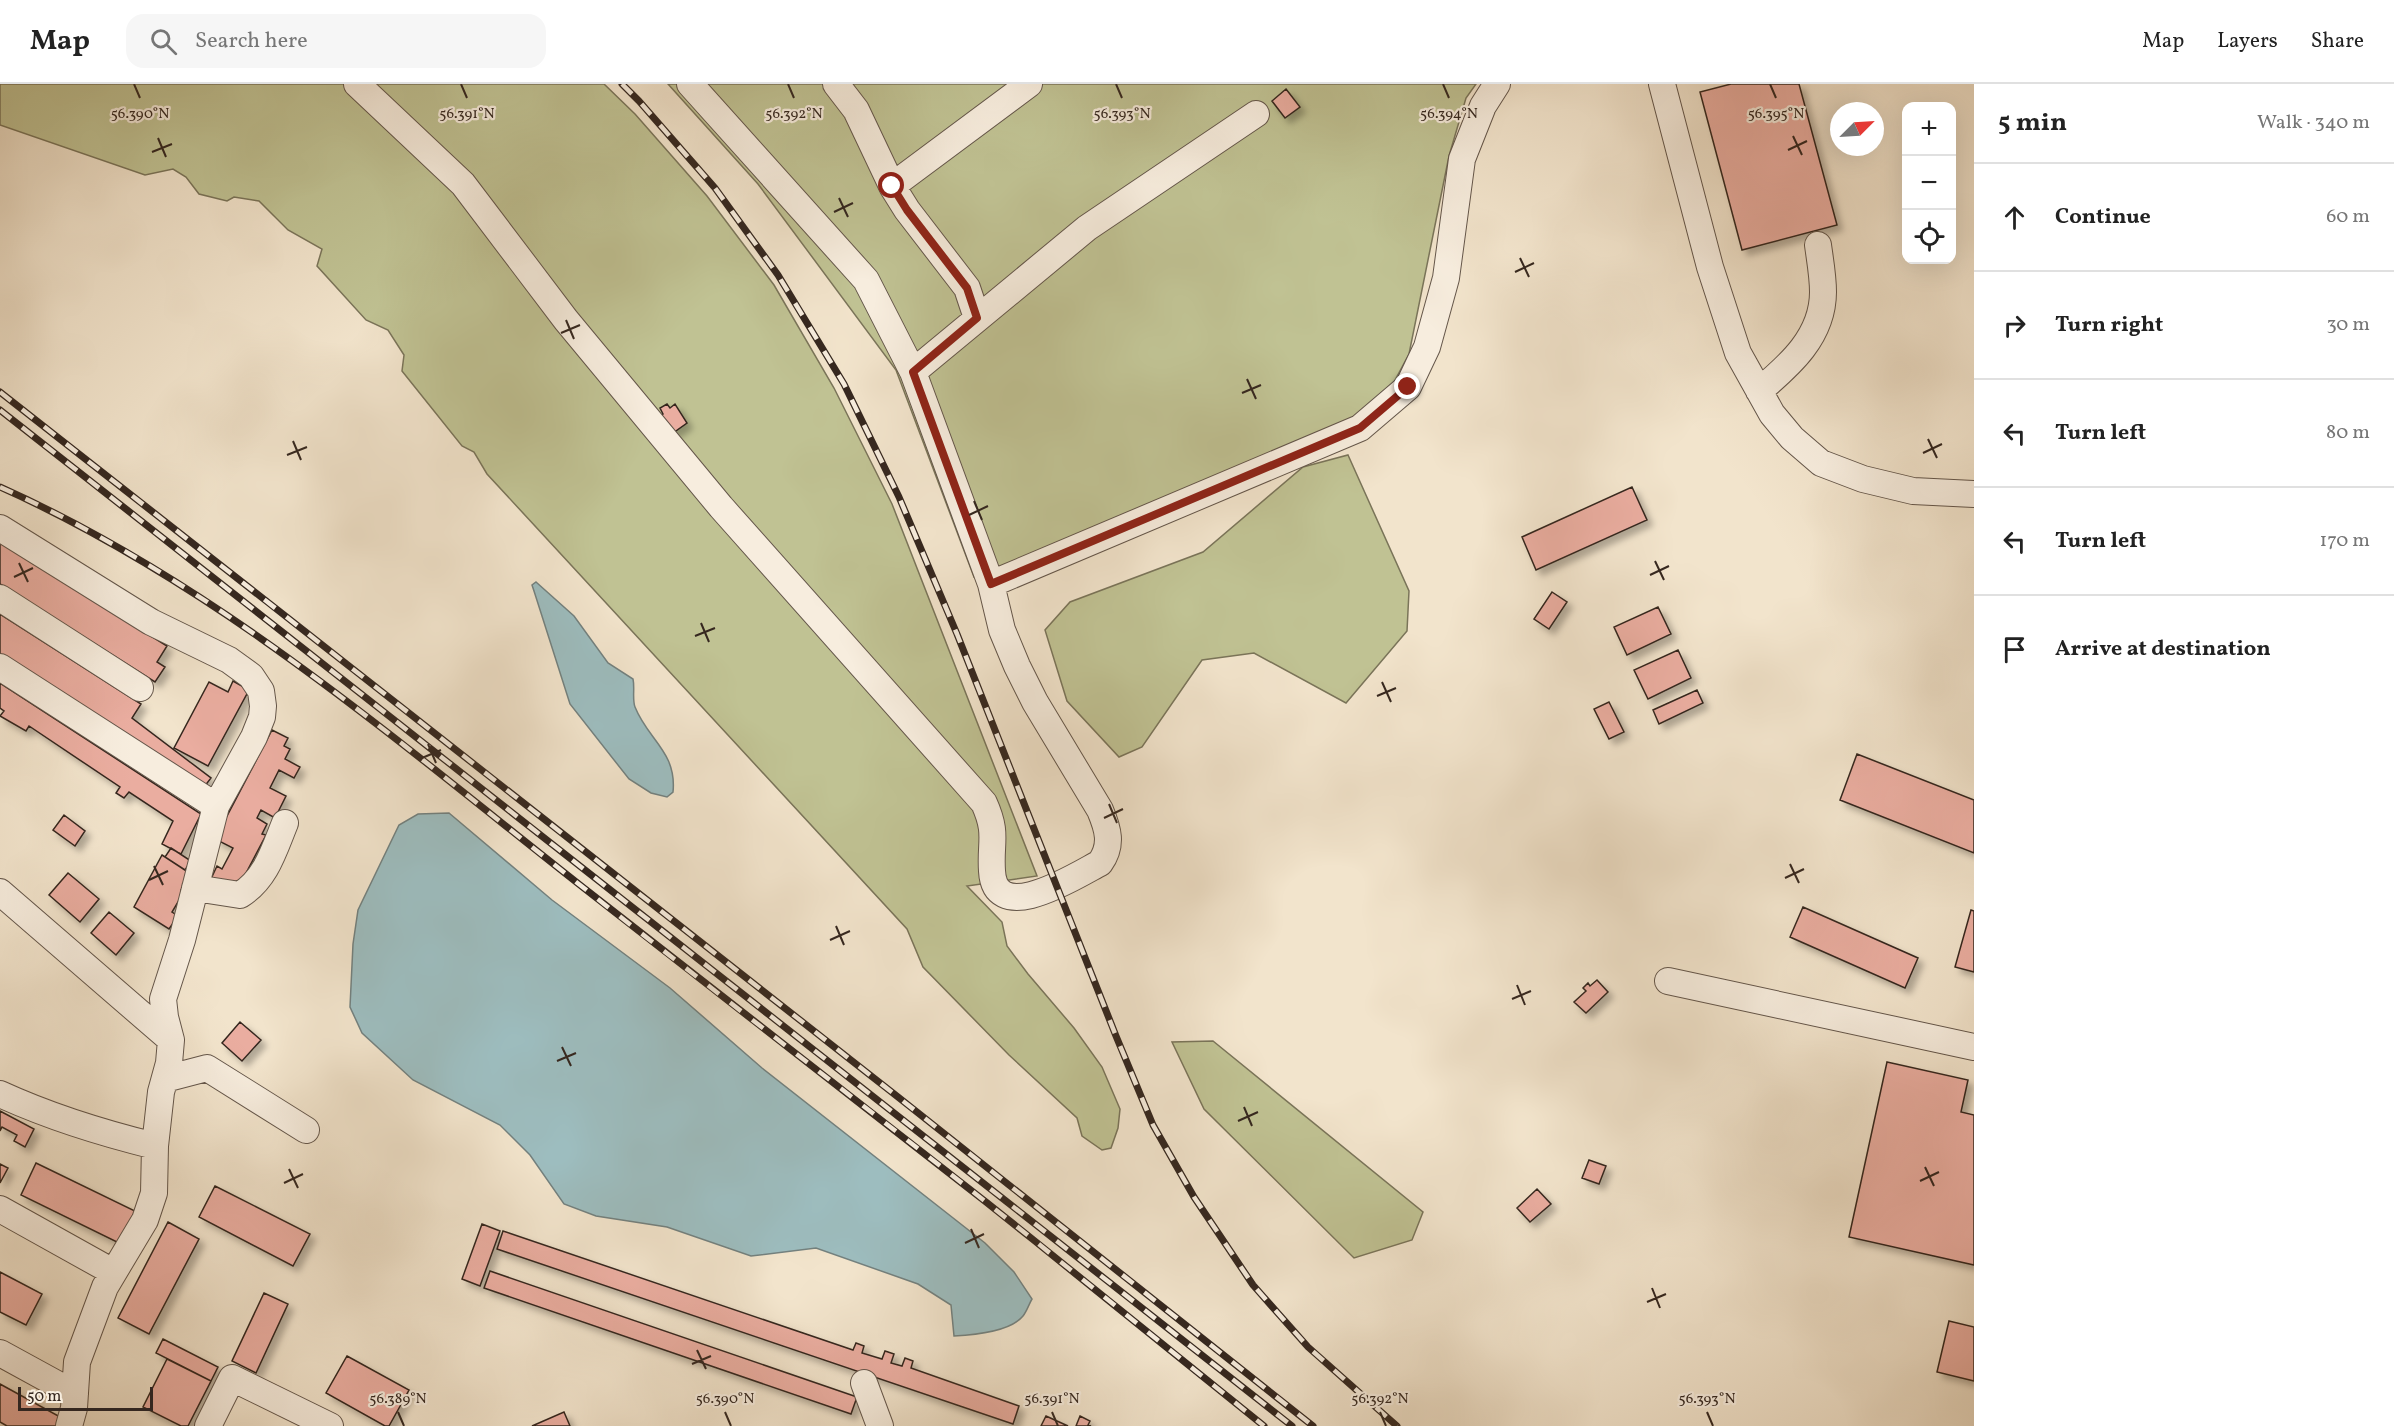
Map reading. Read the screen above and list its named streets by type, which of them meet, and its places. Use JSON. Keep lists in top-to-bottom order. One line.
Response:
{"scale_bar":"50 m","north":"top right","page":{"header":"Map","search":"Search here","nav":["Map","Layers","Share"],"heading":["5 min","Walk · 340 m"],"map_buttons":["+","−"],"list":[["Continue","60 m"],["Turn right","30 m"],["Turn left","80 m"],["Turn left","170 m"],"Arrive at destination"],"scale":"50 m"},"coordinates":["56.390°N","56.391°N","56.392°N","56.393°N","56.394°N","56.395°N","56.389°N"]}
